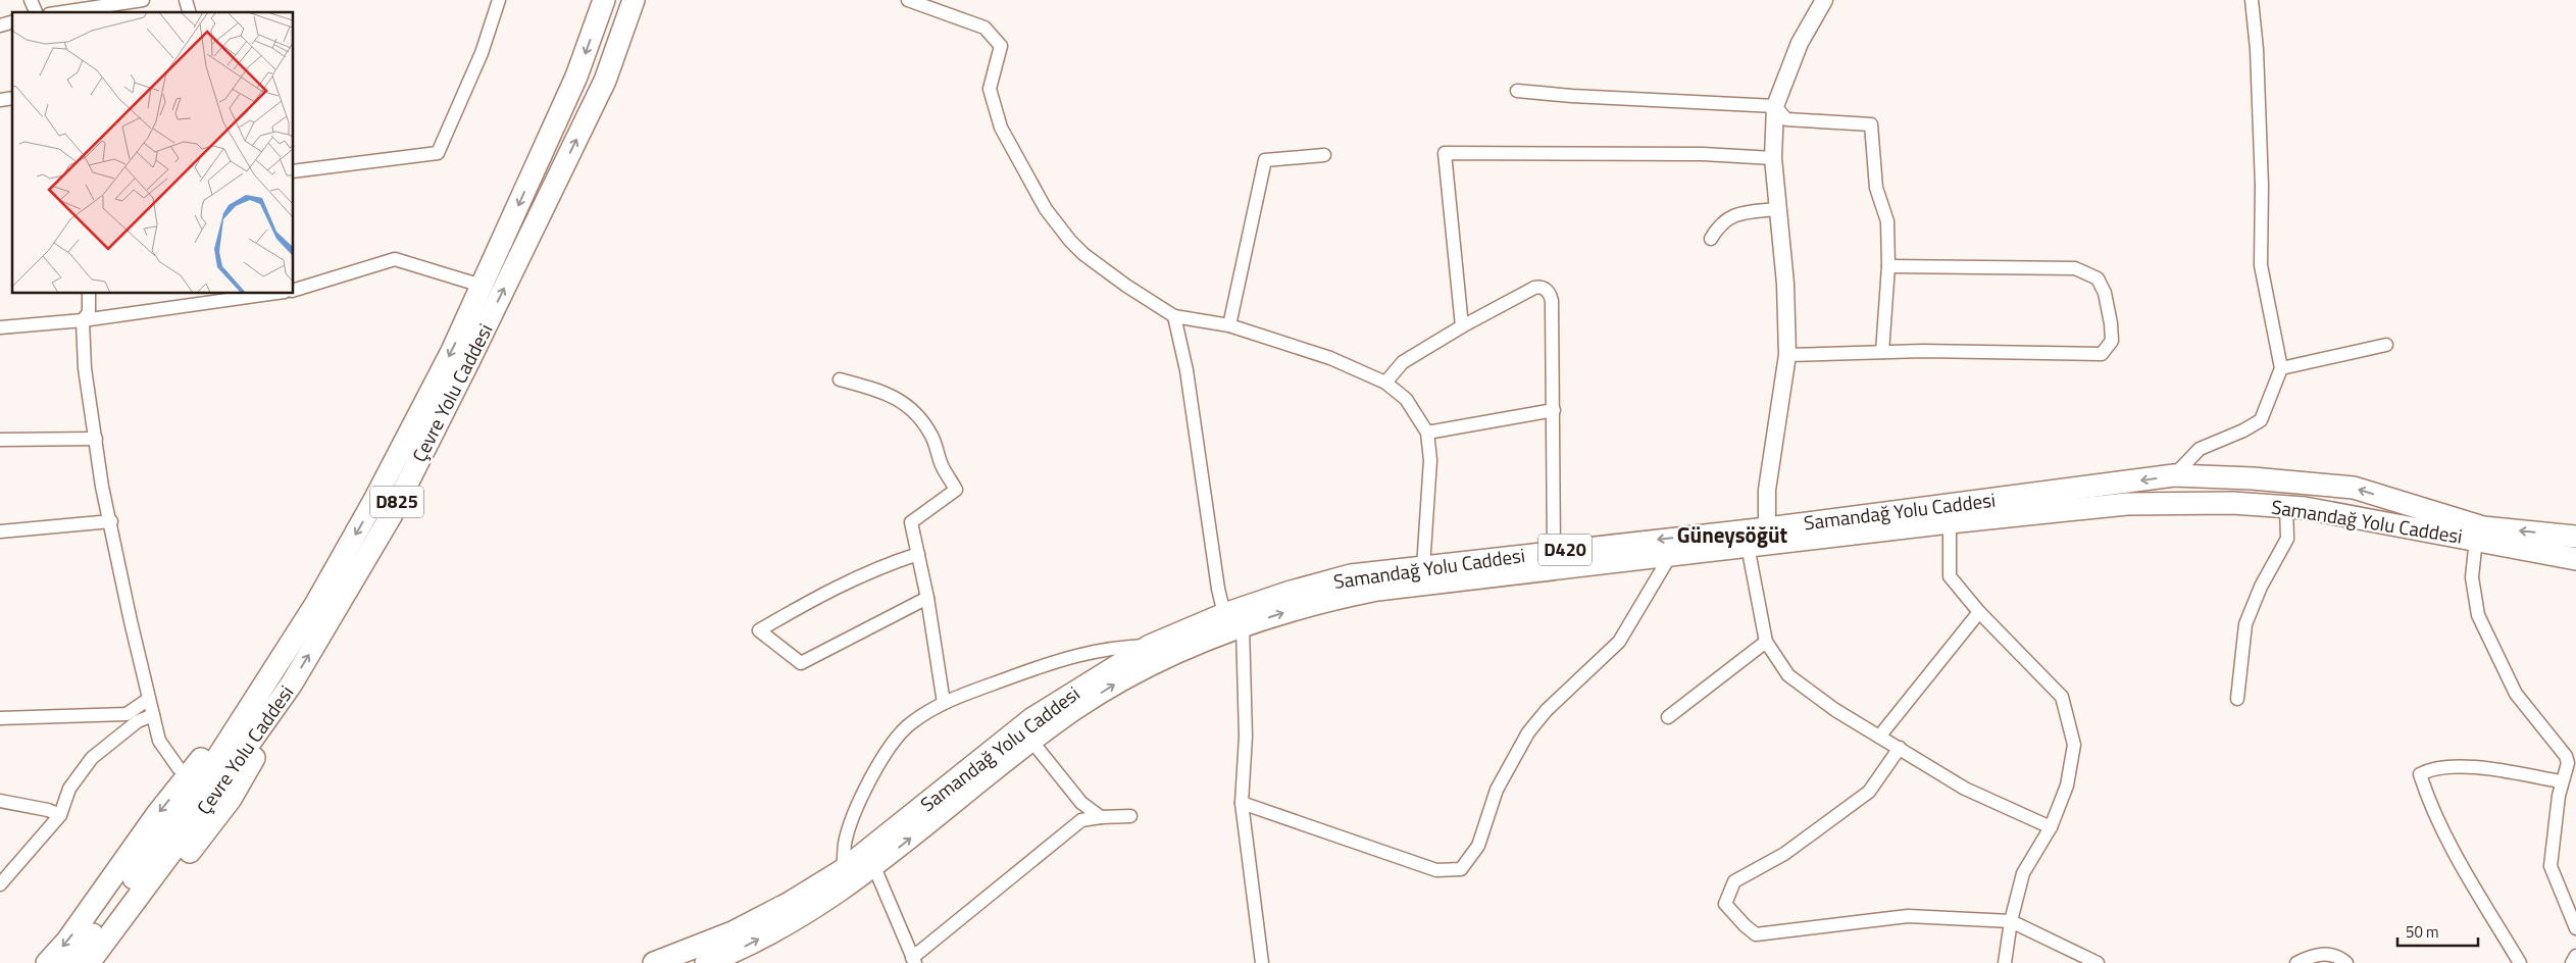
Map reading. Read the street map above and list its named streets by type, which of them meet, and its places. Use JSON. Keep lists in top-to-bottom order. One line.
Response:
{"streets":{"highway":["Çevre Yolu Caddesi","D825","Samandağ Yolu Caddesi","D420"]},"districts":["Güneysöğüt"],"scale_bar":"50 m"}
